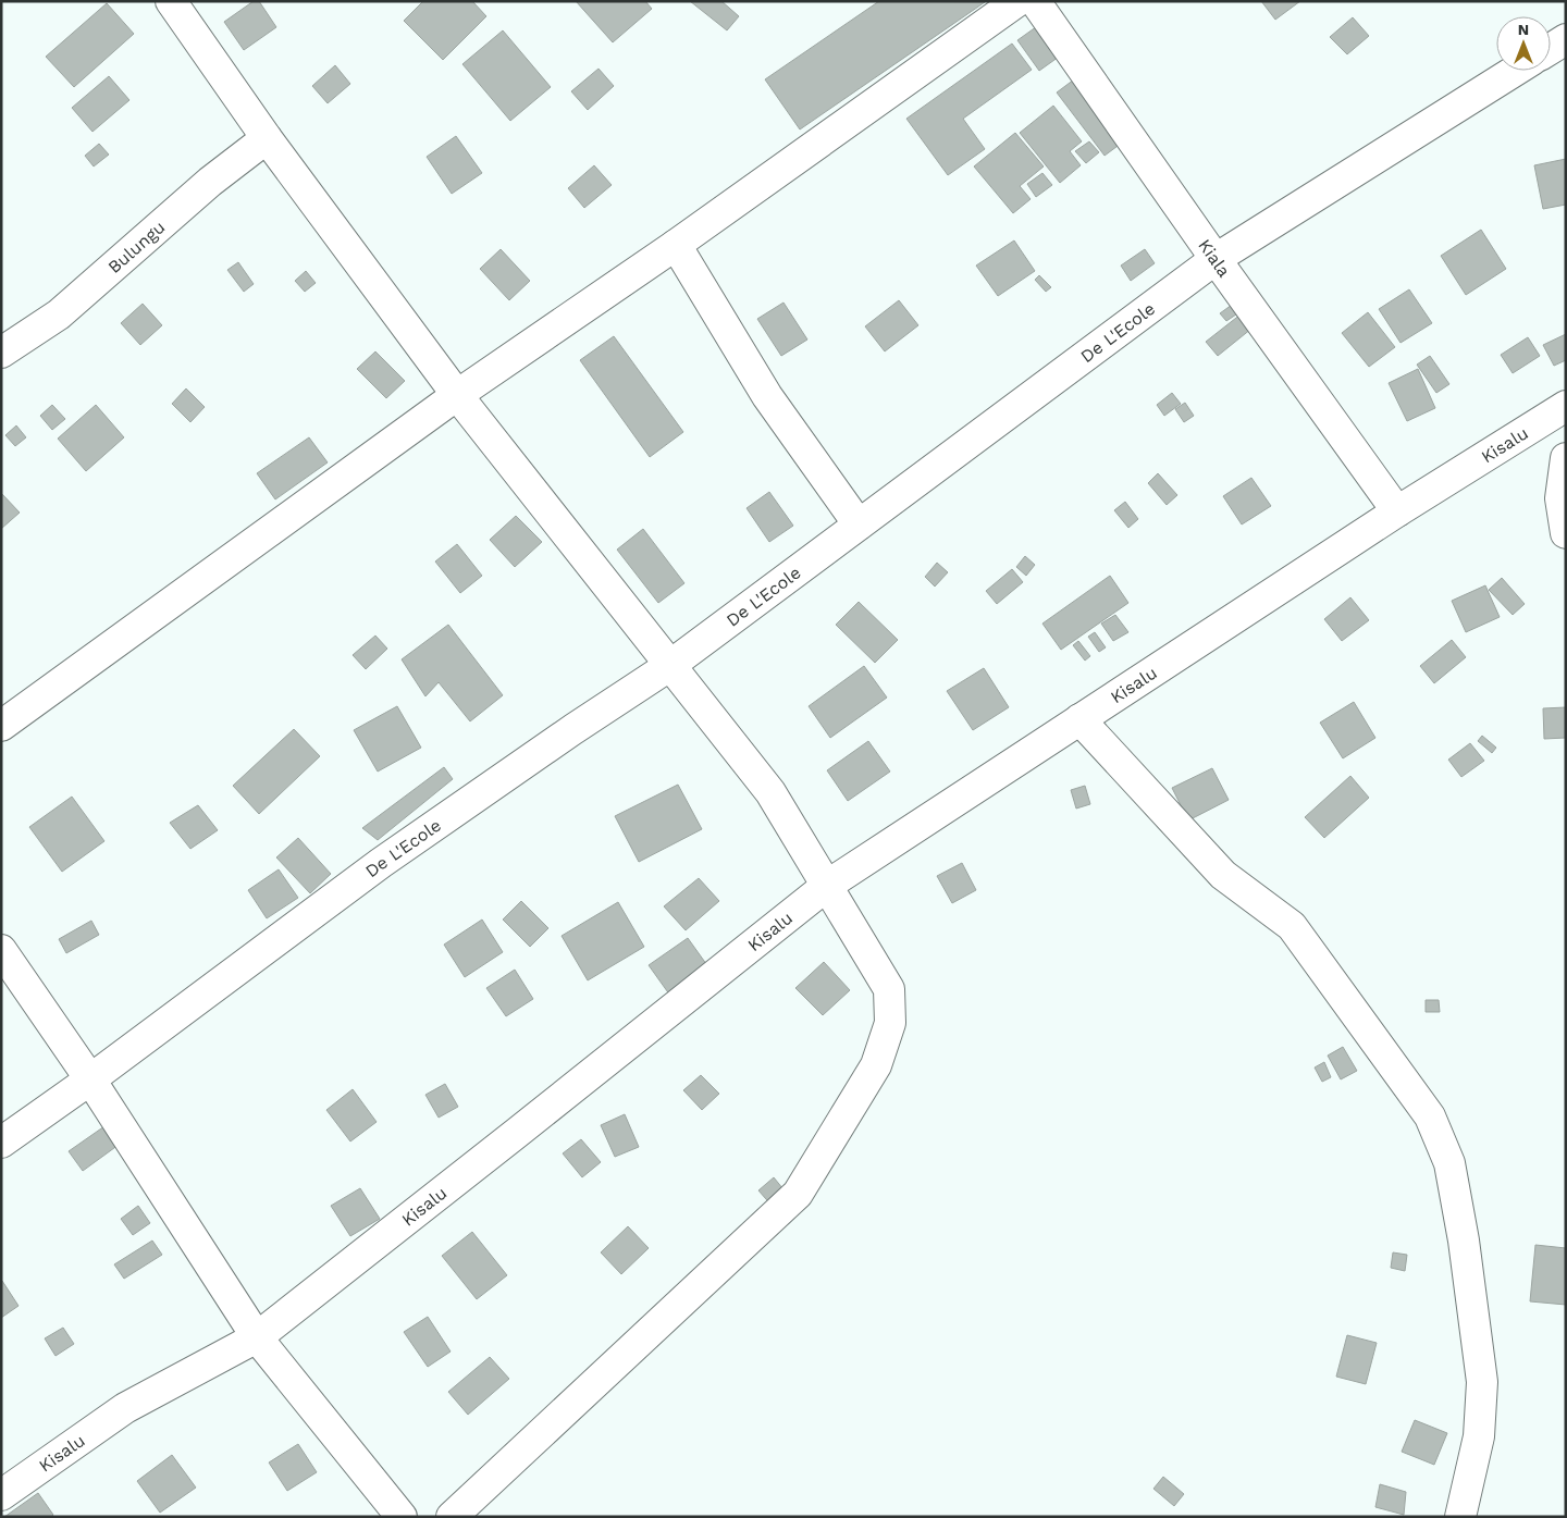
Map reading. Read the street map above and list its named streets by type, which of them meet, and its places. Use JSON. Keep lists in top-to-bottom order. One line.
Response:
{"streets":{"street":["Bulungu","Kiala","De L'Ecole","Kisalu"]},"crossings":[["Kiala","De L'Ecole"],["Kiala","Kisalu"]],"north":"top"}
